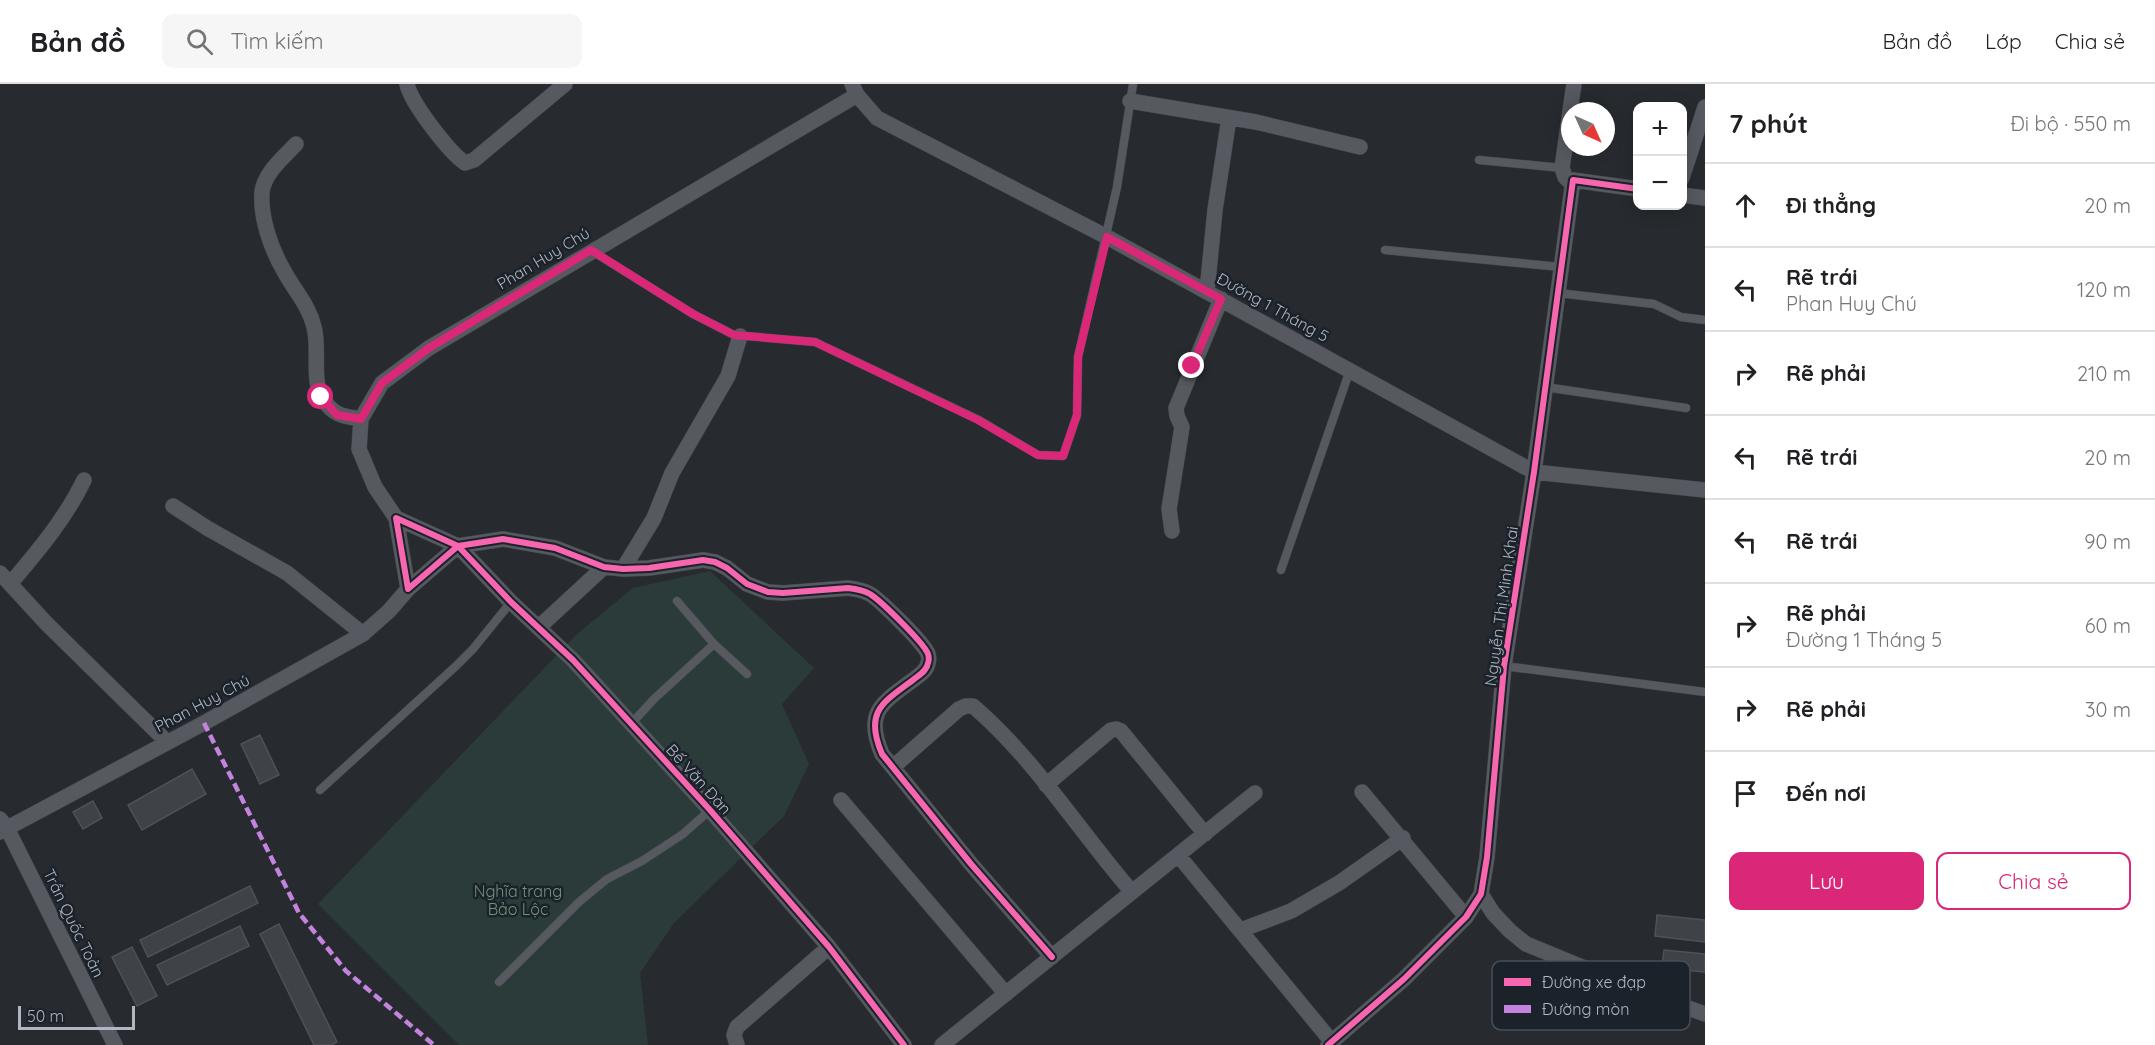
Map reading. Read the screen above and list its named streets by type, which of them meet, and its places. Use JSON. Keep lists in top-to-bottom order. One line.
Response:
{"streets":{"street":["Phan Huy Chú","Đường 1 Tháng 5","Nguyễn Thị Minh Khai","Bế Văn Đàn","Trần Quốc Toản"]},"crossings":[["Phan Huy Chú","Đường 1 Tháng 5"],["Phan Huy Chú","Bế Văn Đàn"],["Phan Huy Chú","Trần Quốc Toản"],["Đường 1 Tháng 5","Nguyễn Thị Minh Khai"]],"parks":["Nghĩa trang Bảo Lộc"],"legend":["Đường xe đạp","Đường mòn"],"scale_bar":"50 m","north":"bottom right","page":{"header":"Bản đồ","search":"Tìm kiếm","nav":["Bản đồ","Lớp","Chia sẻ"],"heading":["7 phút","Đi bộ · 550 m"],"map_buttons":["+","−"],"list":[["Đi thẳng","20 m"],["Rẽ trái","Phan Huy Chú","120 m"],["Rẽ phải","210 m"],["Rẽ trái","20 m"],["Rẽ trái","90 m"],["Rẽ phải","Đường 1 Tháng 5","60 m"],["Rẽ phải","30 m"],"Đến nơi"],"buttons":["Lưu","Chia sẻ"],"scale":"50 m"}}
